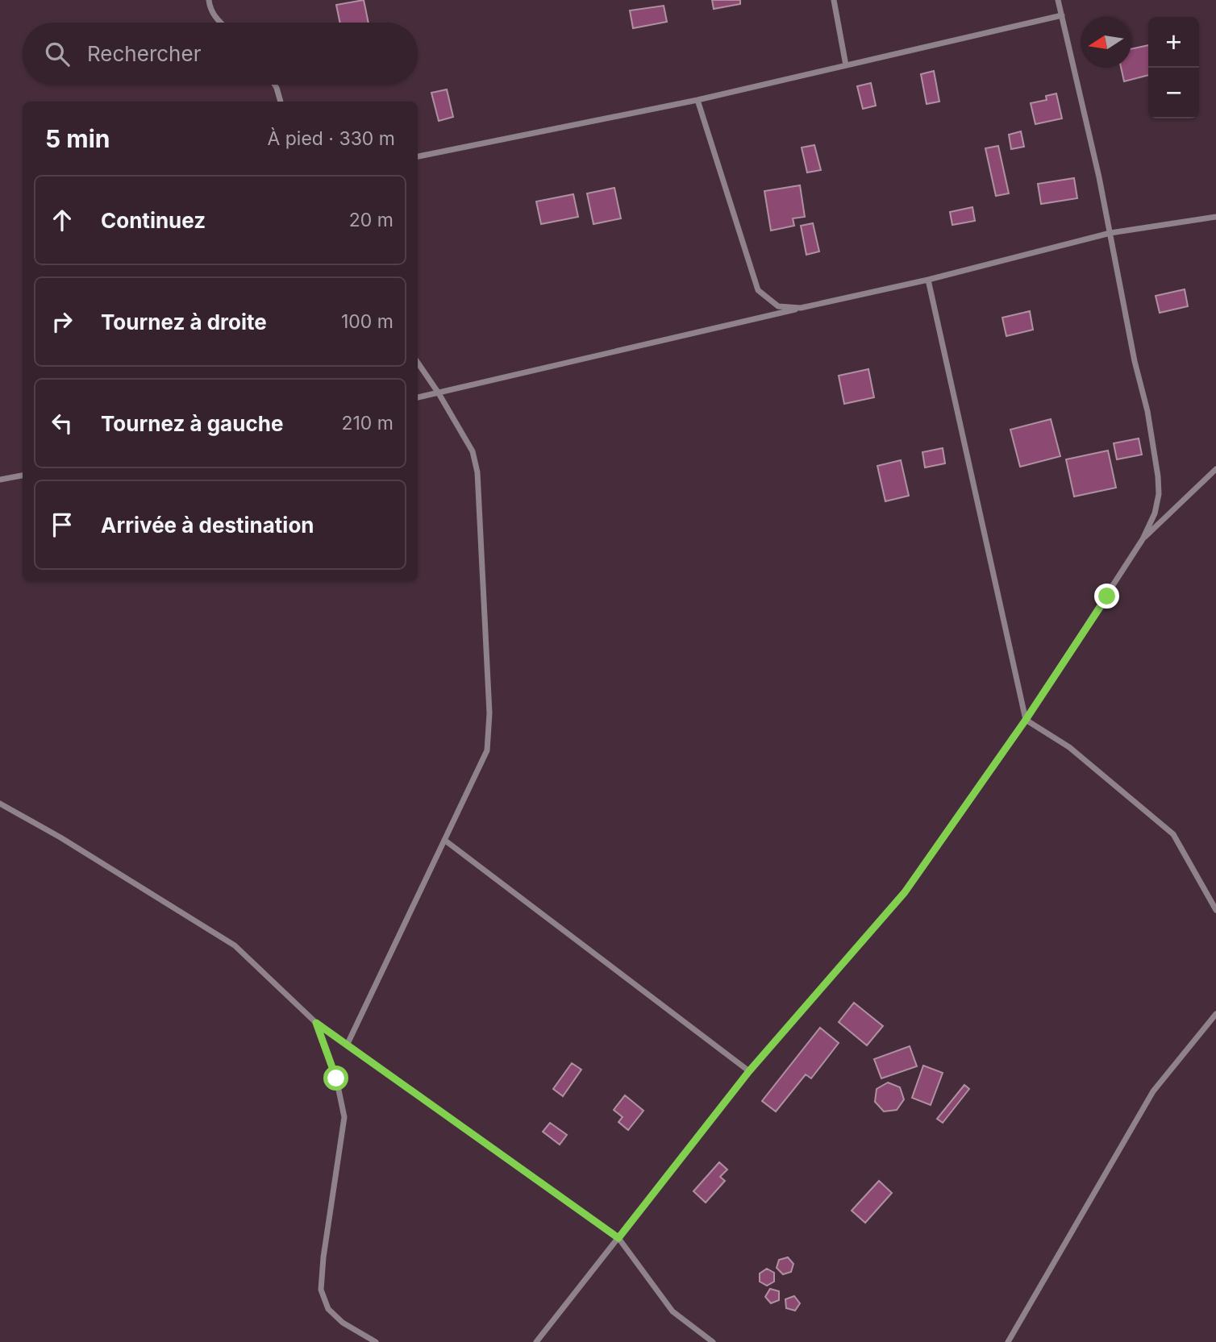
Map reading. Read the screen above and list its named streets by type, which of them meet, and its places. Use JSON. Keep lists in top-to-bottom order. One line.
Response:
{"north":"left","page":{"map_buttons":["+","−"],"search":"Rechercher","heading":["5 min","À pied · 330 m"],"list":[["Continuez","20 m"],["Tournez à droite","100 m"],["Tournez à gauche","210 m"],"Arrivée à destination"]}}
